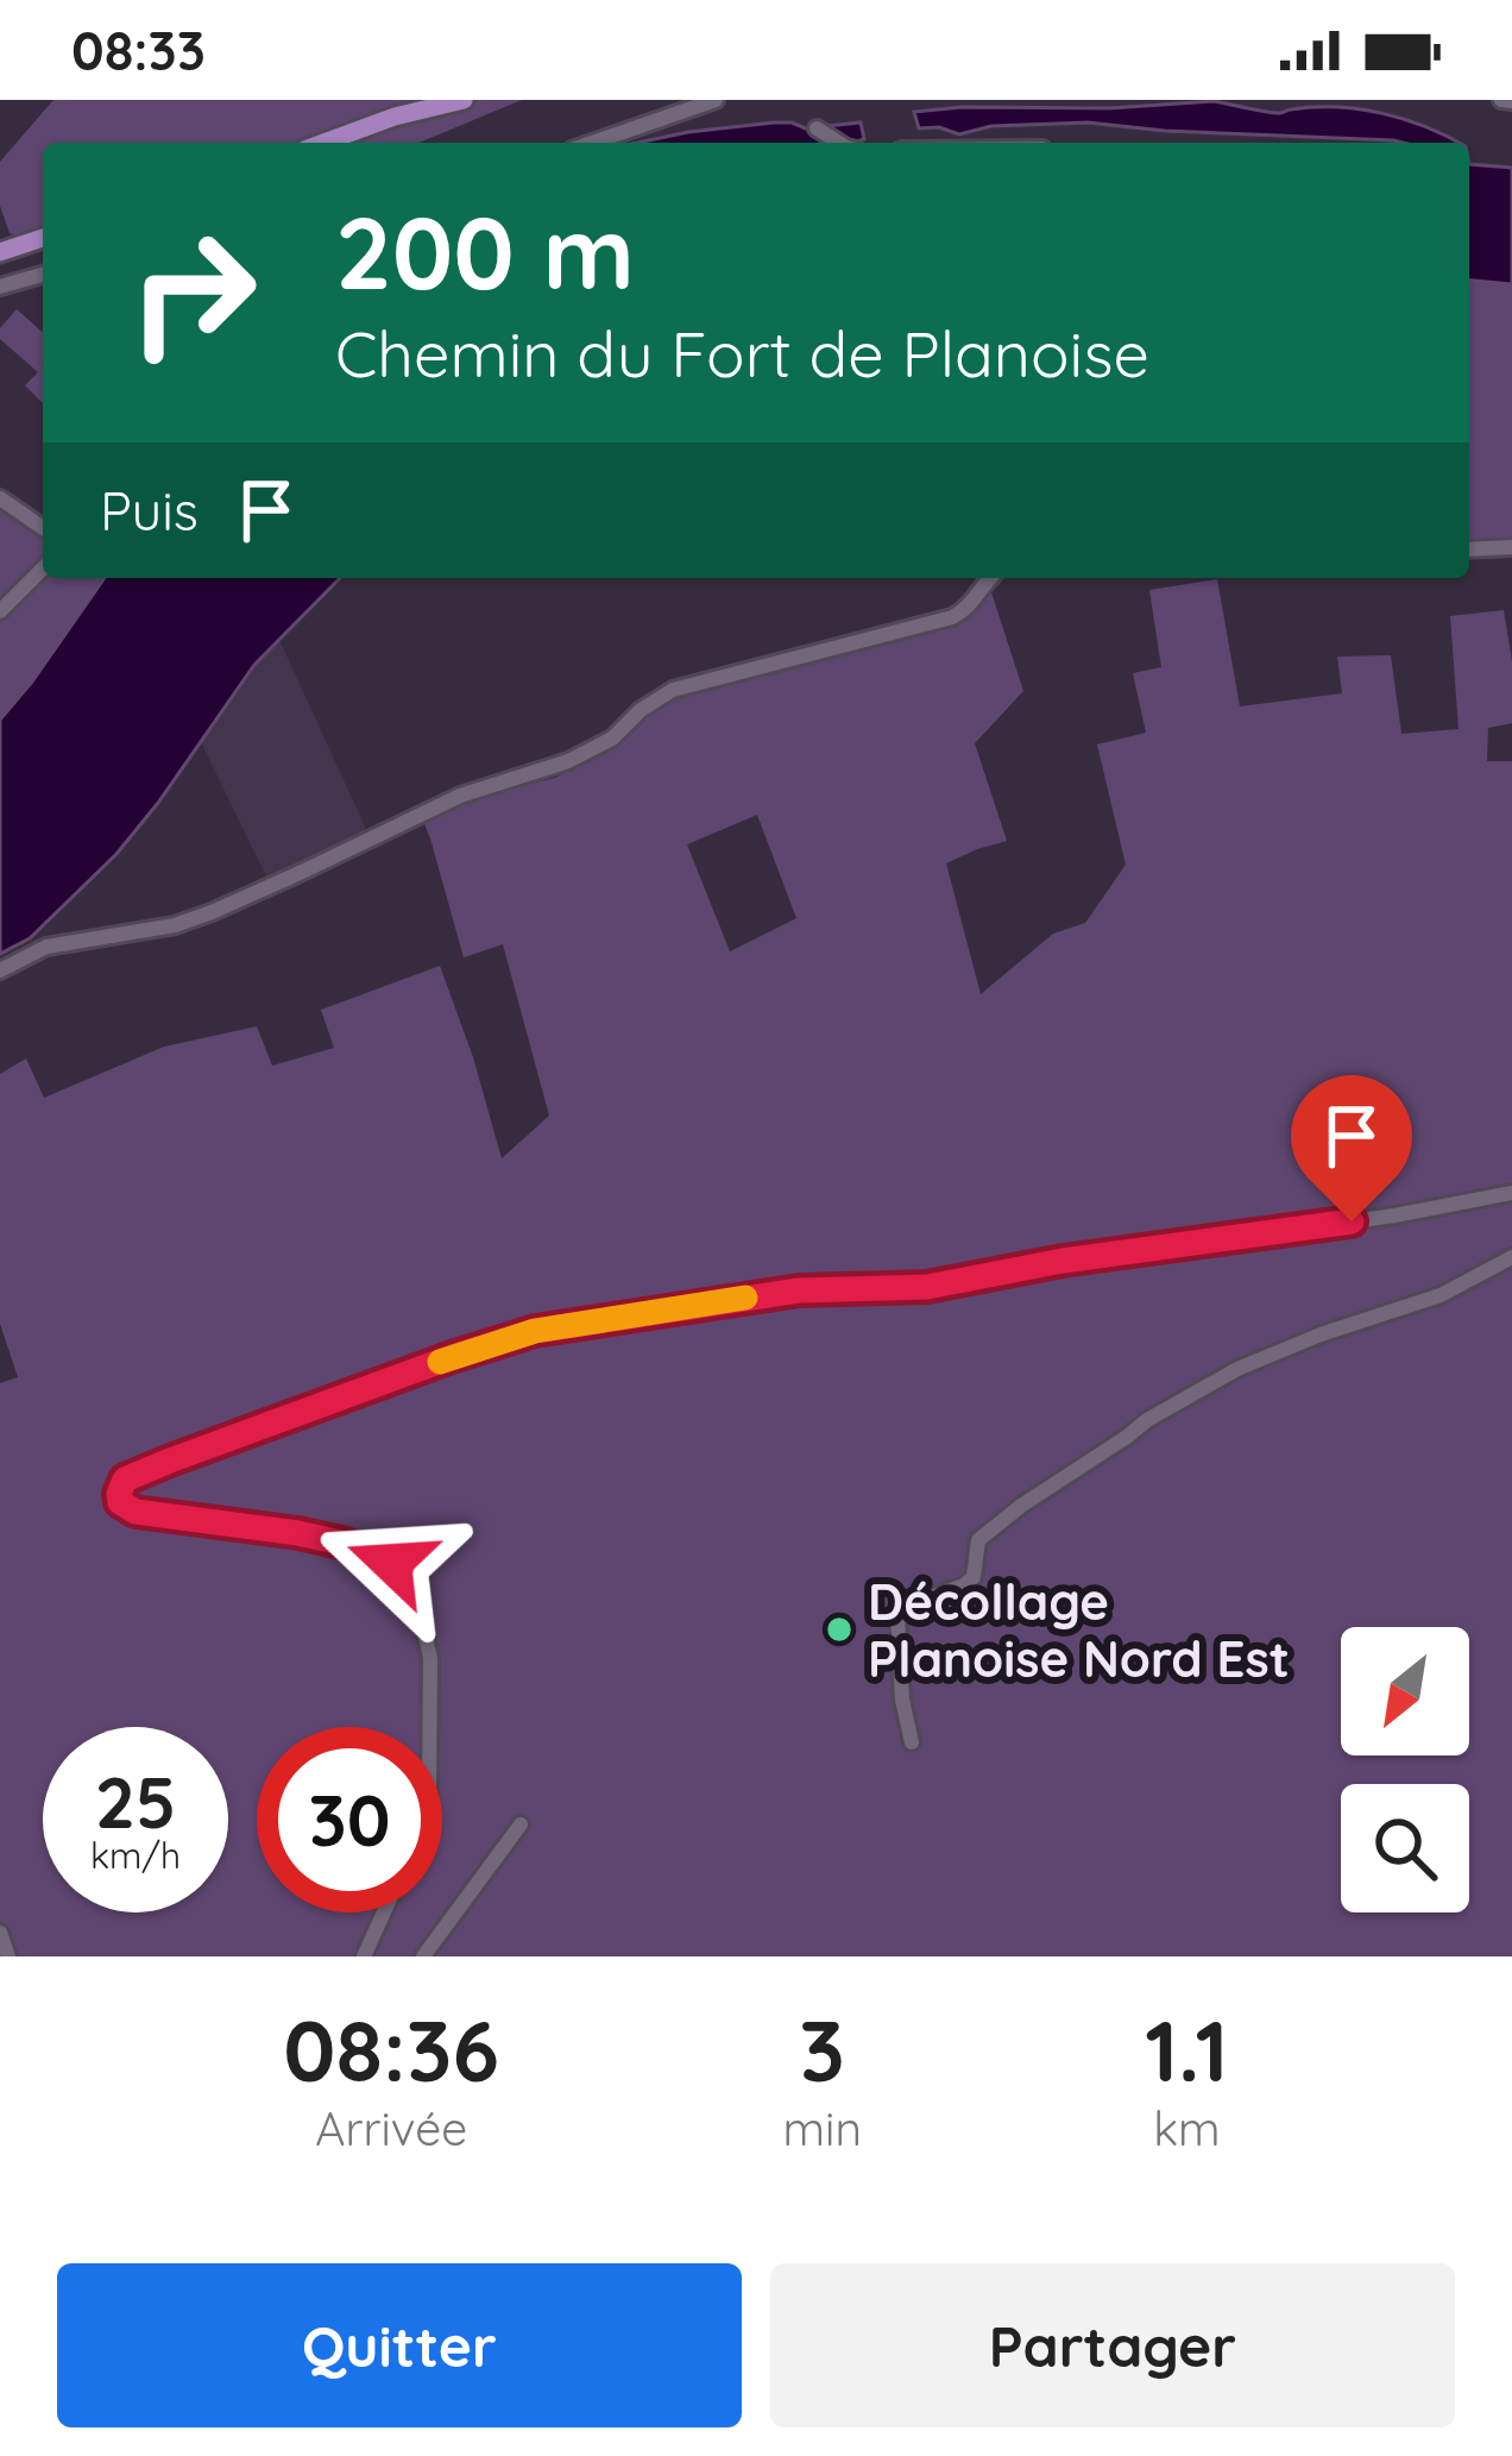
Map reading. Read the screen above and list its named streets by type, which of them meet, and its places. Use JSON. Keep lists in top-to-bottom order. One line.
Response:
{"places":["Décollage Planoise Nord Est"],"north":"bottom left","page":{"status":"08:33","turn":["200 m","Chemin du Fort de Planoise"],"then":"Puis","speed":"25 km/h","limit":"30","eta":["08:36","Arrivée","3","min","1.1","km"],"buttons":["Quitter","Partager"]}}
